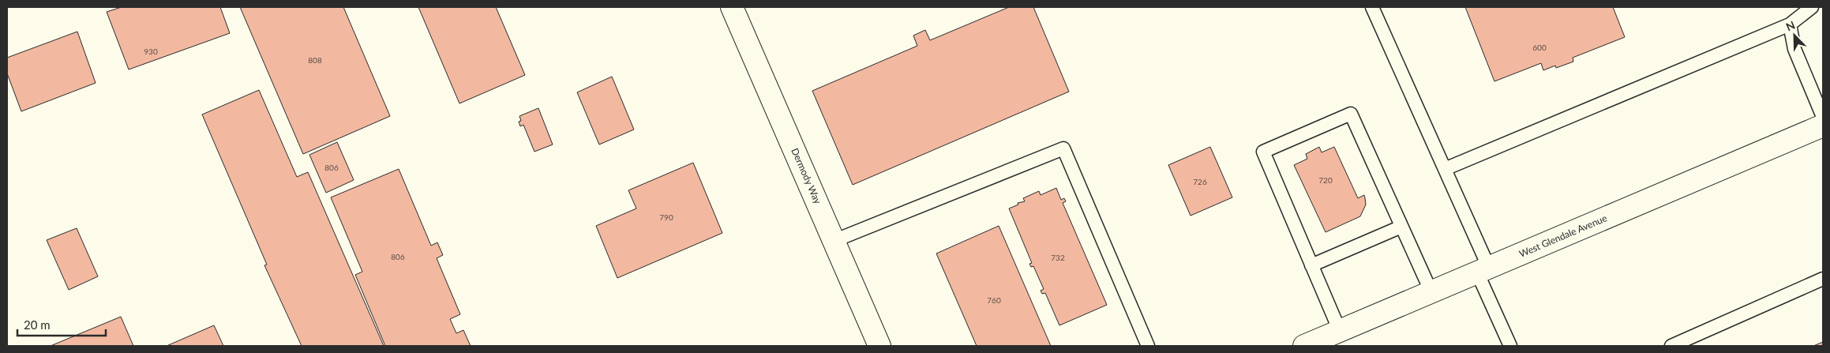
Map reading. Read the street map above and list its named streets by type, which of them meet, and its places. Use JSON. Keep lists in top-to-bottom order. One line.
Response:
{"streets":{"main road":["Dermody Way","West Glendale Avenue"]},"house_numbers":["600","930","808","806","720","726","790","806","732","760"],"scale_bar":"20 m","north":"top left"}
